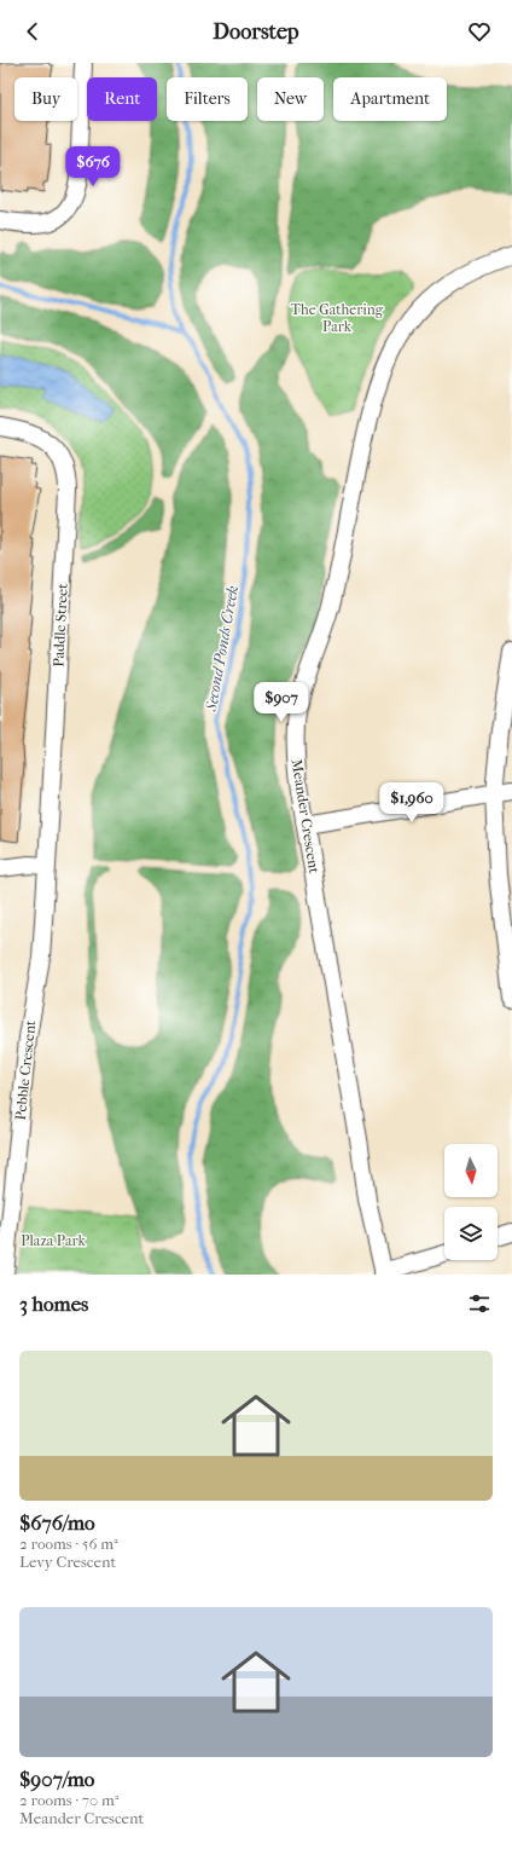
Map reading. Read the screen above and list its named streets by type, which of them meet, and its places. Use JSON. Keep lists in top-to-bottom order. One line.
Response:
{"streets":{"street":["Paddle Street","Meander Crescent","Pebble Crescent"]},"crossings":[["Paddle Street","Pebble Crescent"]],"water":["Second Ponds Creek"],"parks":["The Gathering Park","Plaza Park"],"north":"bottom","page":{"header":"Doorstep","chip":["Buy","Rent","Filters","New","Apartment"],"price":["$676","$907","$1,960"],"heading":"3 homes","list":[{"name":"$676/mo","note":"2 rooms · 56 m² · Levy Crescent"},{"name":"$907/mo","note":"2 rooms · 70 m² · Meander Crescent"}]}}
